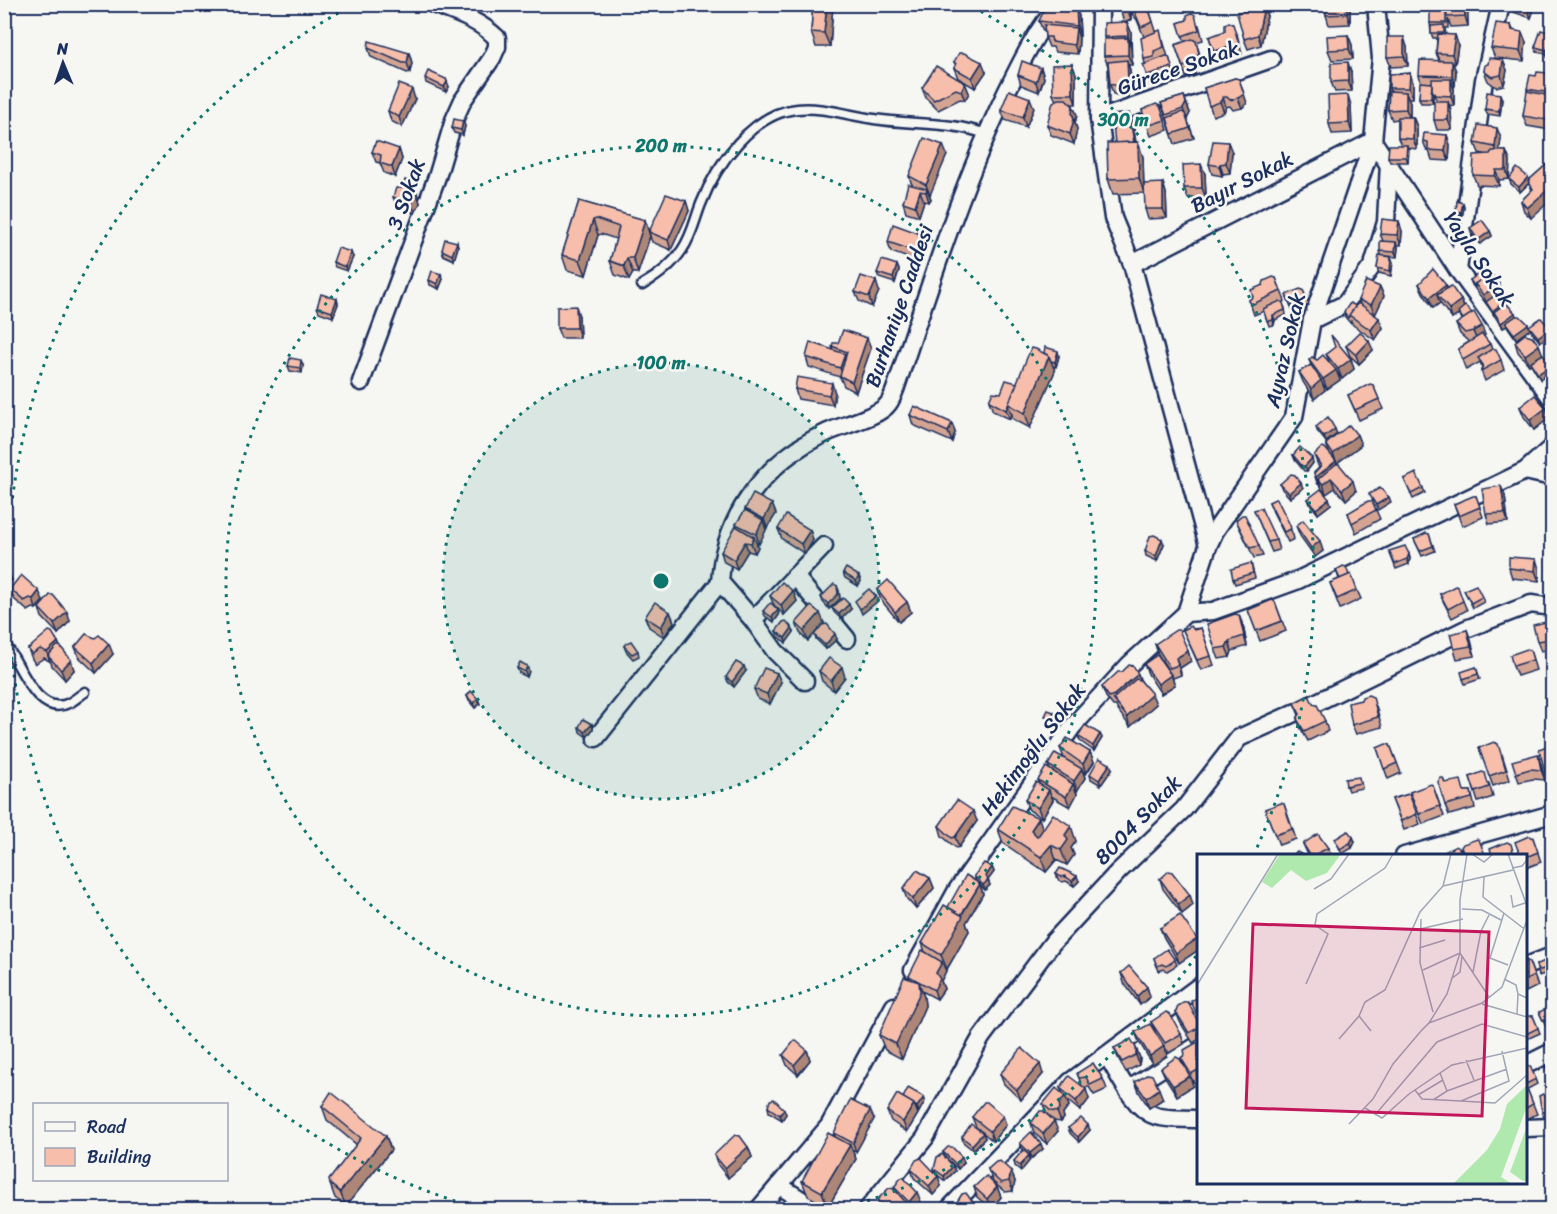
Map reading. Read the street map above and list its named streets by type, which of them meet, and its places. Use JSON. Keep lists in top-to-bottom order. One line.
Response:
{"streets":{"street":["Gürece Sokak","Bayır Sokak","3 Sokak","Yayla Sokak","Burhaniye Caddesi","Ayvaz Sokak","Hekimoğlu Sokak","8004 Sokak"]},"crossings":[["Bayır Sokak","Yayla Sokak"],["Bayır Sokak","Ayvaz Sokak"],["Yayla Sokak","Ayvaz Sokak"],["Ayvaz Sokak","Hekimoğlu Sokak"]],"legend":["Road","Building"],"north":"top","rings":["300 m","200 m","100 m"]}
